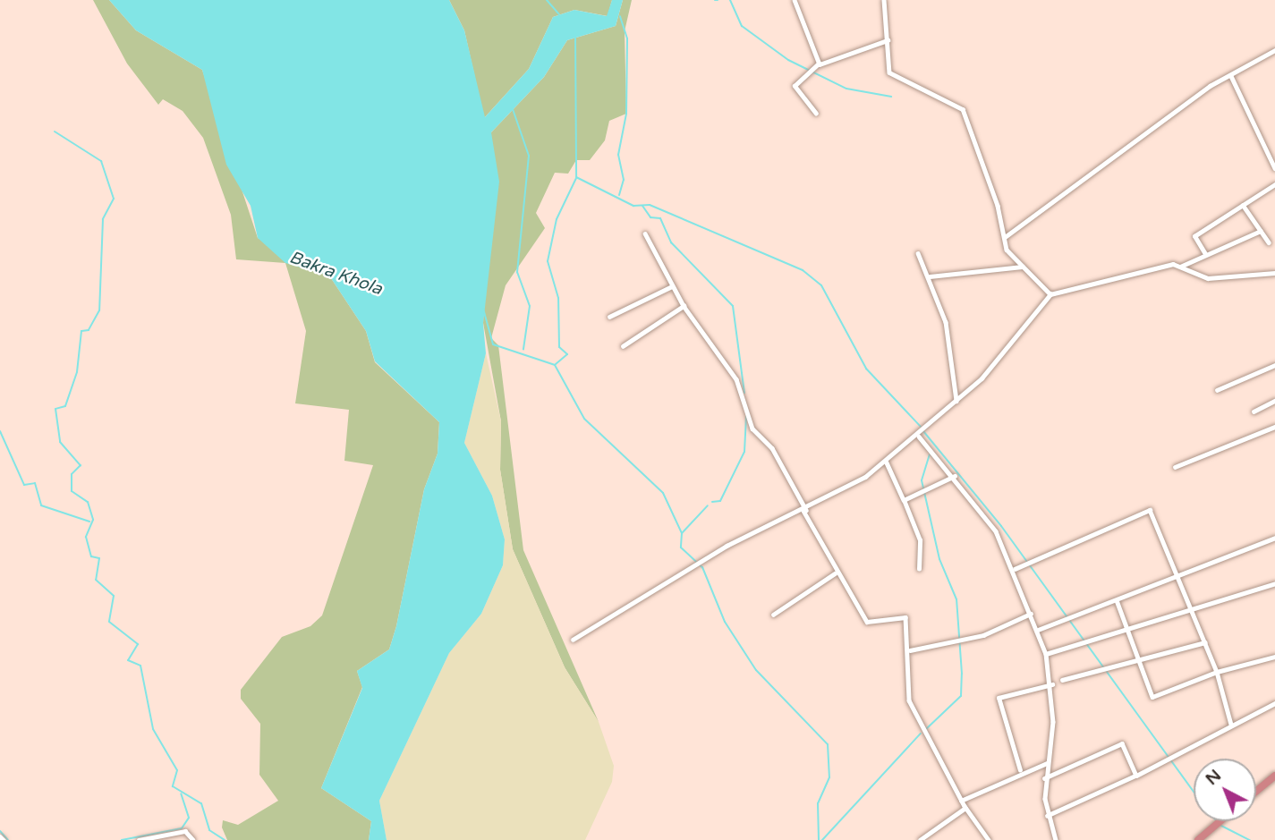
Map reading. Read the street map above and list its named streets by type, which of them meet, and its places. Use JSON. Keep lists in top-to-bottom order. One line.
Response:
{"water":["Bakra Khola"],"north":"top left"}
